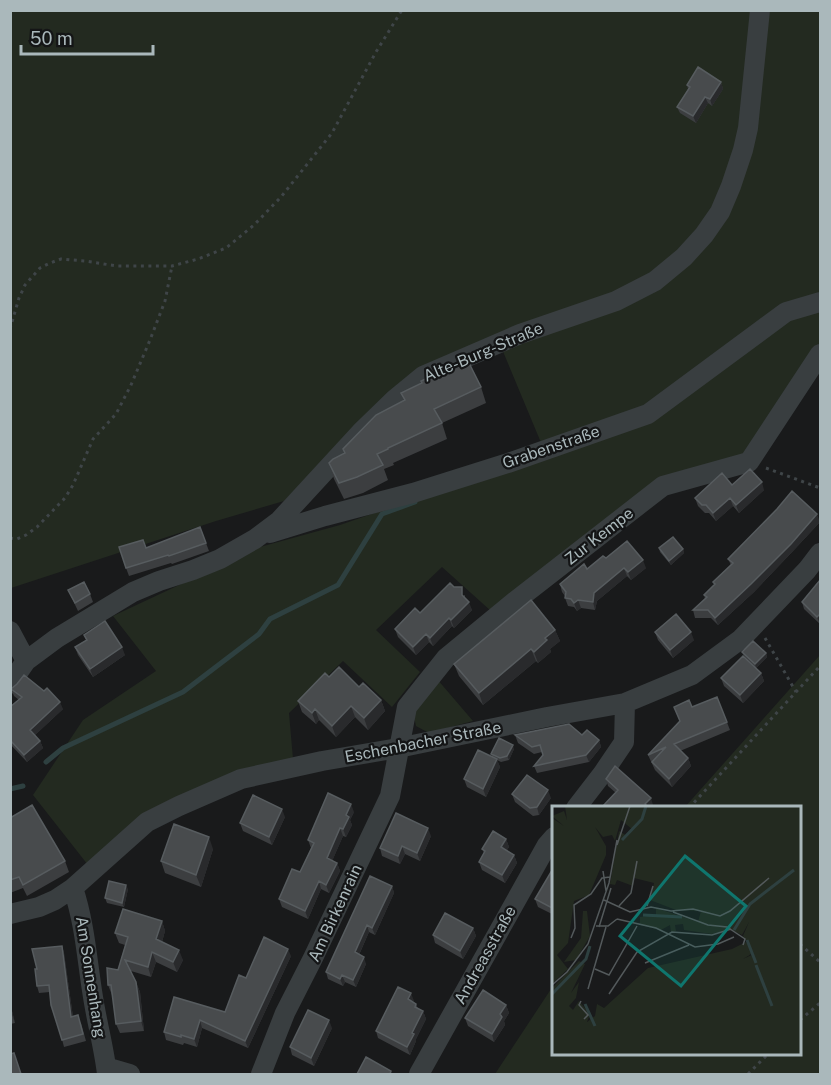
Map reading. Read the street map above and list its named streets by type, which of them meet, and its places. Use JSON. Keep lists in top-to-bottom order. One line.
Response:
{"streets":{"street":["Alte-Burg-Straße","Grabenstraße","Zur Kempe","Eschenbacher Straße","Am Birkenrain","Andreasstraße","Am Sonnenhang"]},"crossings":[["Alte-Burg-Straße","Grabenstraße"],["Zur Kempe","Eschenbacher Straße"],["Zur Kempe","Am Birkenrain"],["Eschenbacher Straße","Am Birkenrain"],["Eschenbacher Straße","Am Sonnenhang"]],"scale_bar":"50 m"}
